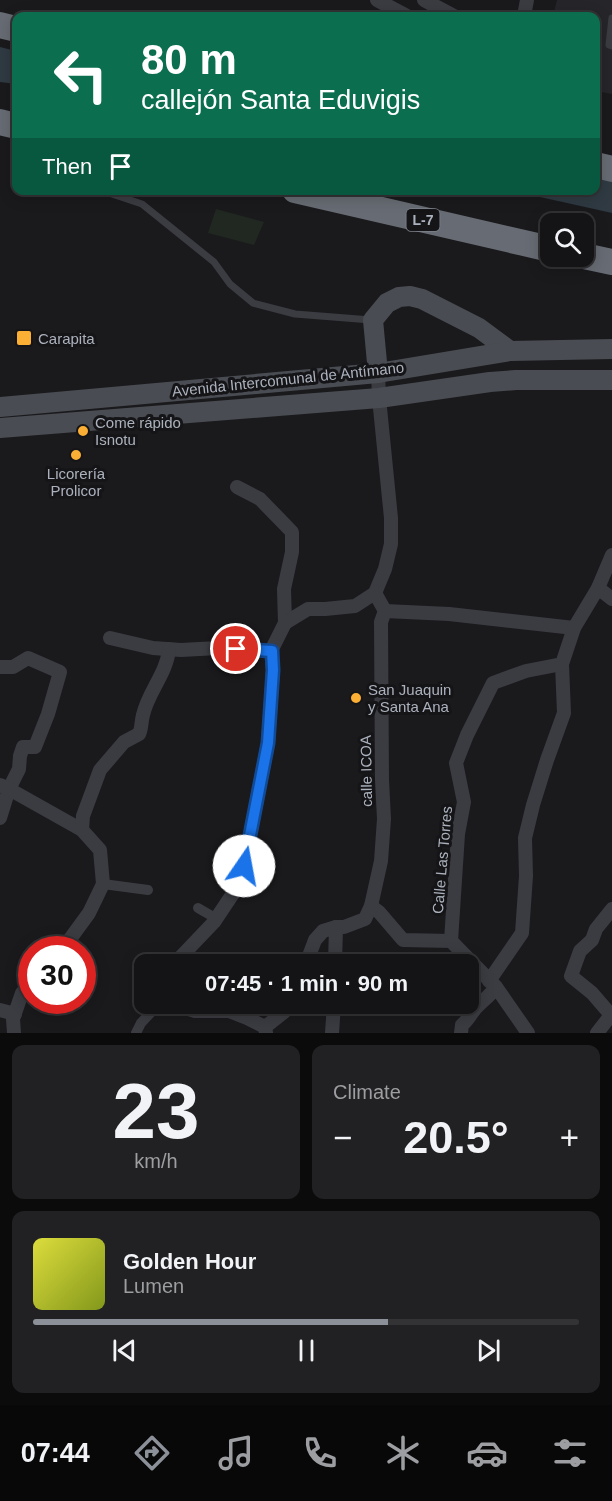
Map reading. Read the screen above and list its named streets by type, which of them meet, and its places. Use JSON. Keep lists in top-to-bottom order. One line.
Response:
{"streets":{"highway":["L-7"],"main road":["Avenida Intercomunal de Antímano"],"street":["calle ICOA","Calle Las Torres"]},"places":{"transit":["Carapita"],"other":["Come rápido Isnotu","Licorería Prolicor","San Juaquin y Santa Ana"]},"page":{"turn":["80 m","callejón Santa Eduvigis"],"then":"Then","limit":"30","trip":"07:45 · 1 min · 90 m","tile":[["23","km/h"],"Climate"],"heat":["−","20.5°","+"],"song":["Golden Hour","Lumen"],"tabs":"07:44"}}
